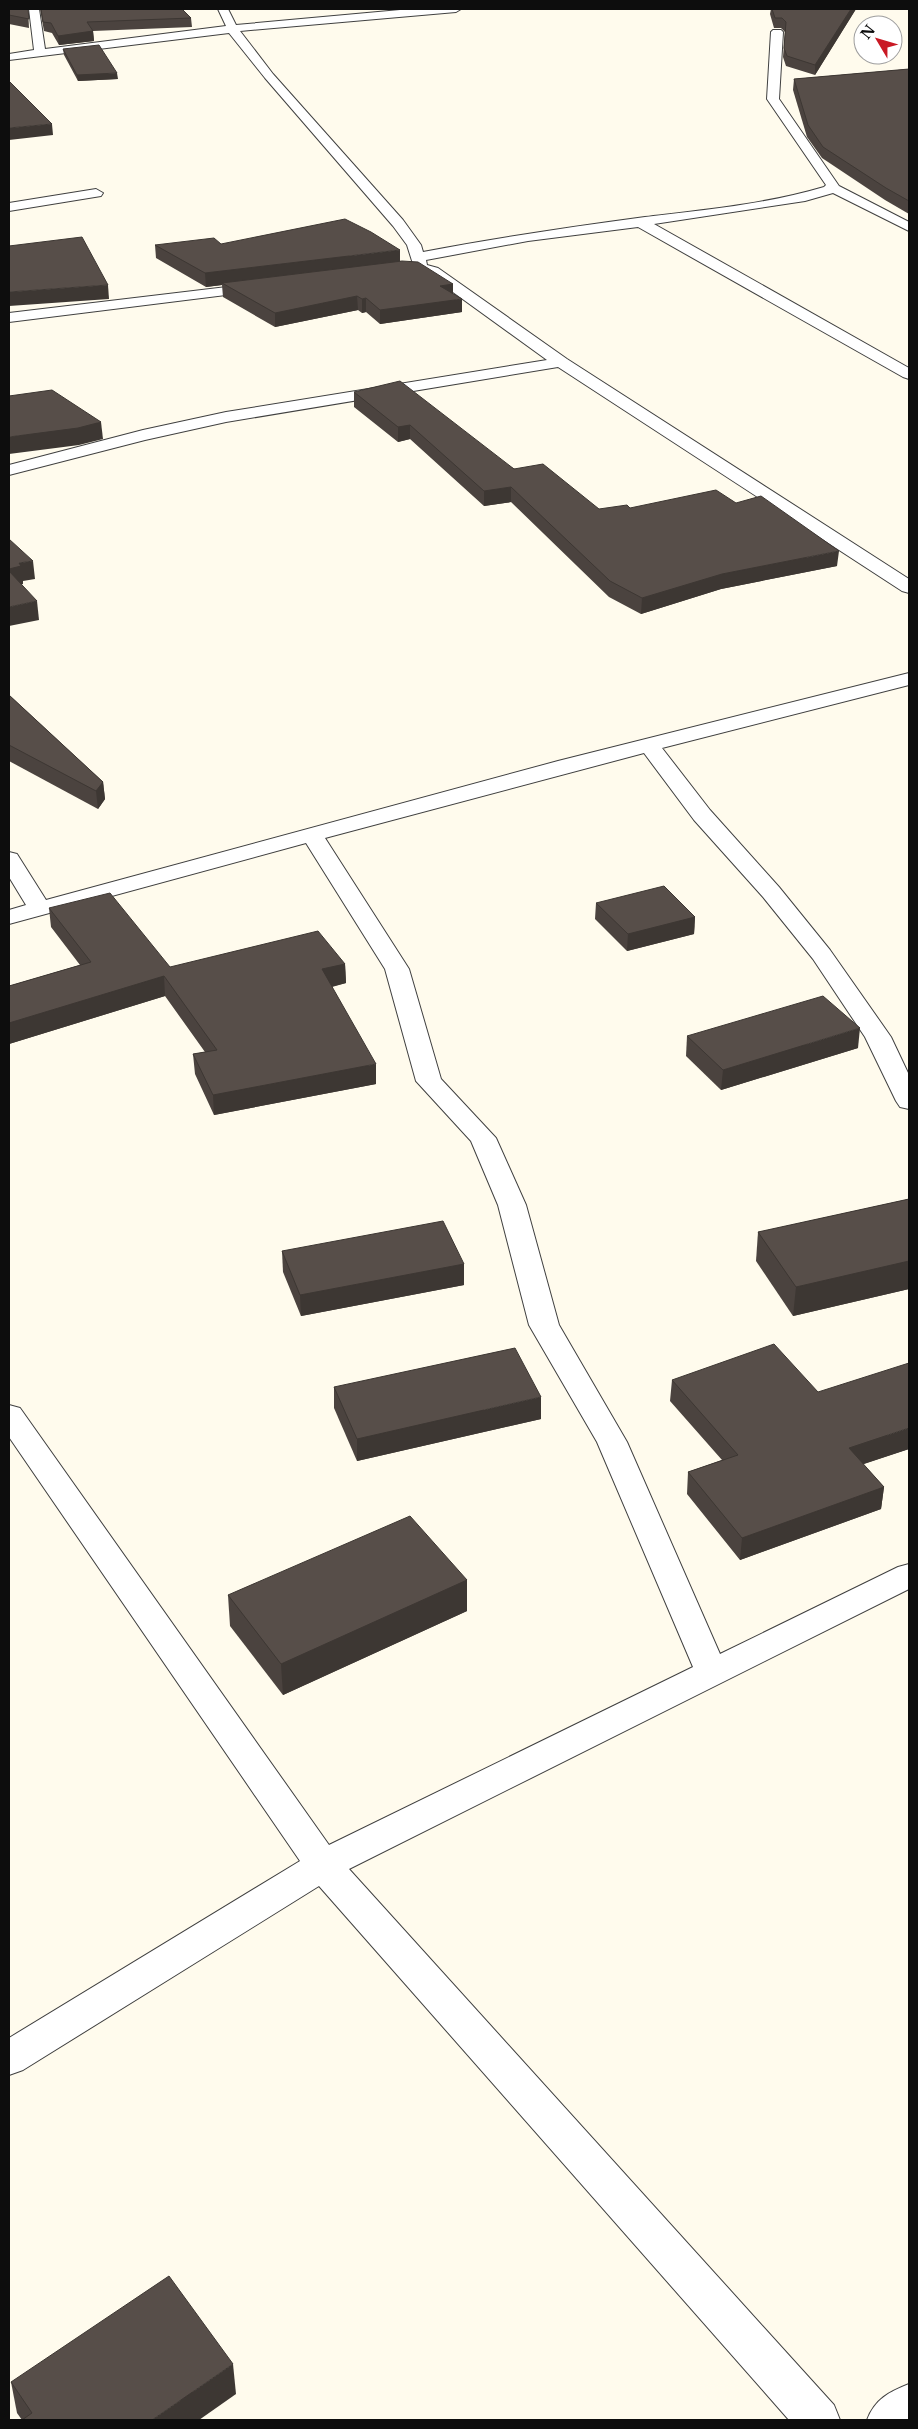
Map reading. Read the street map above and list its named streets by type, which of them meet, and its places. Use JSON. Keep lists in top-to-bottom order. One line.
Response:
{"north":"top left"}
